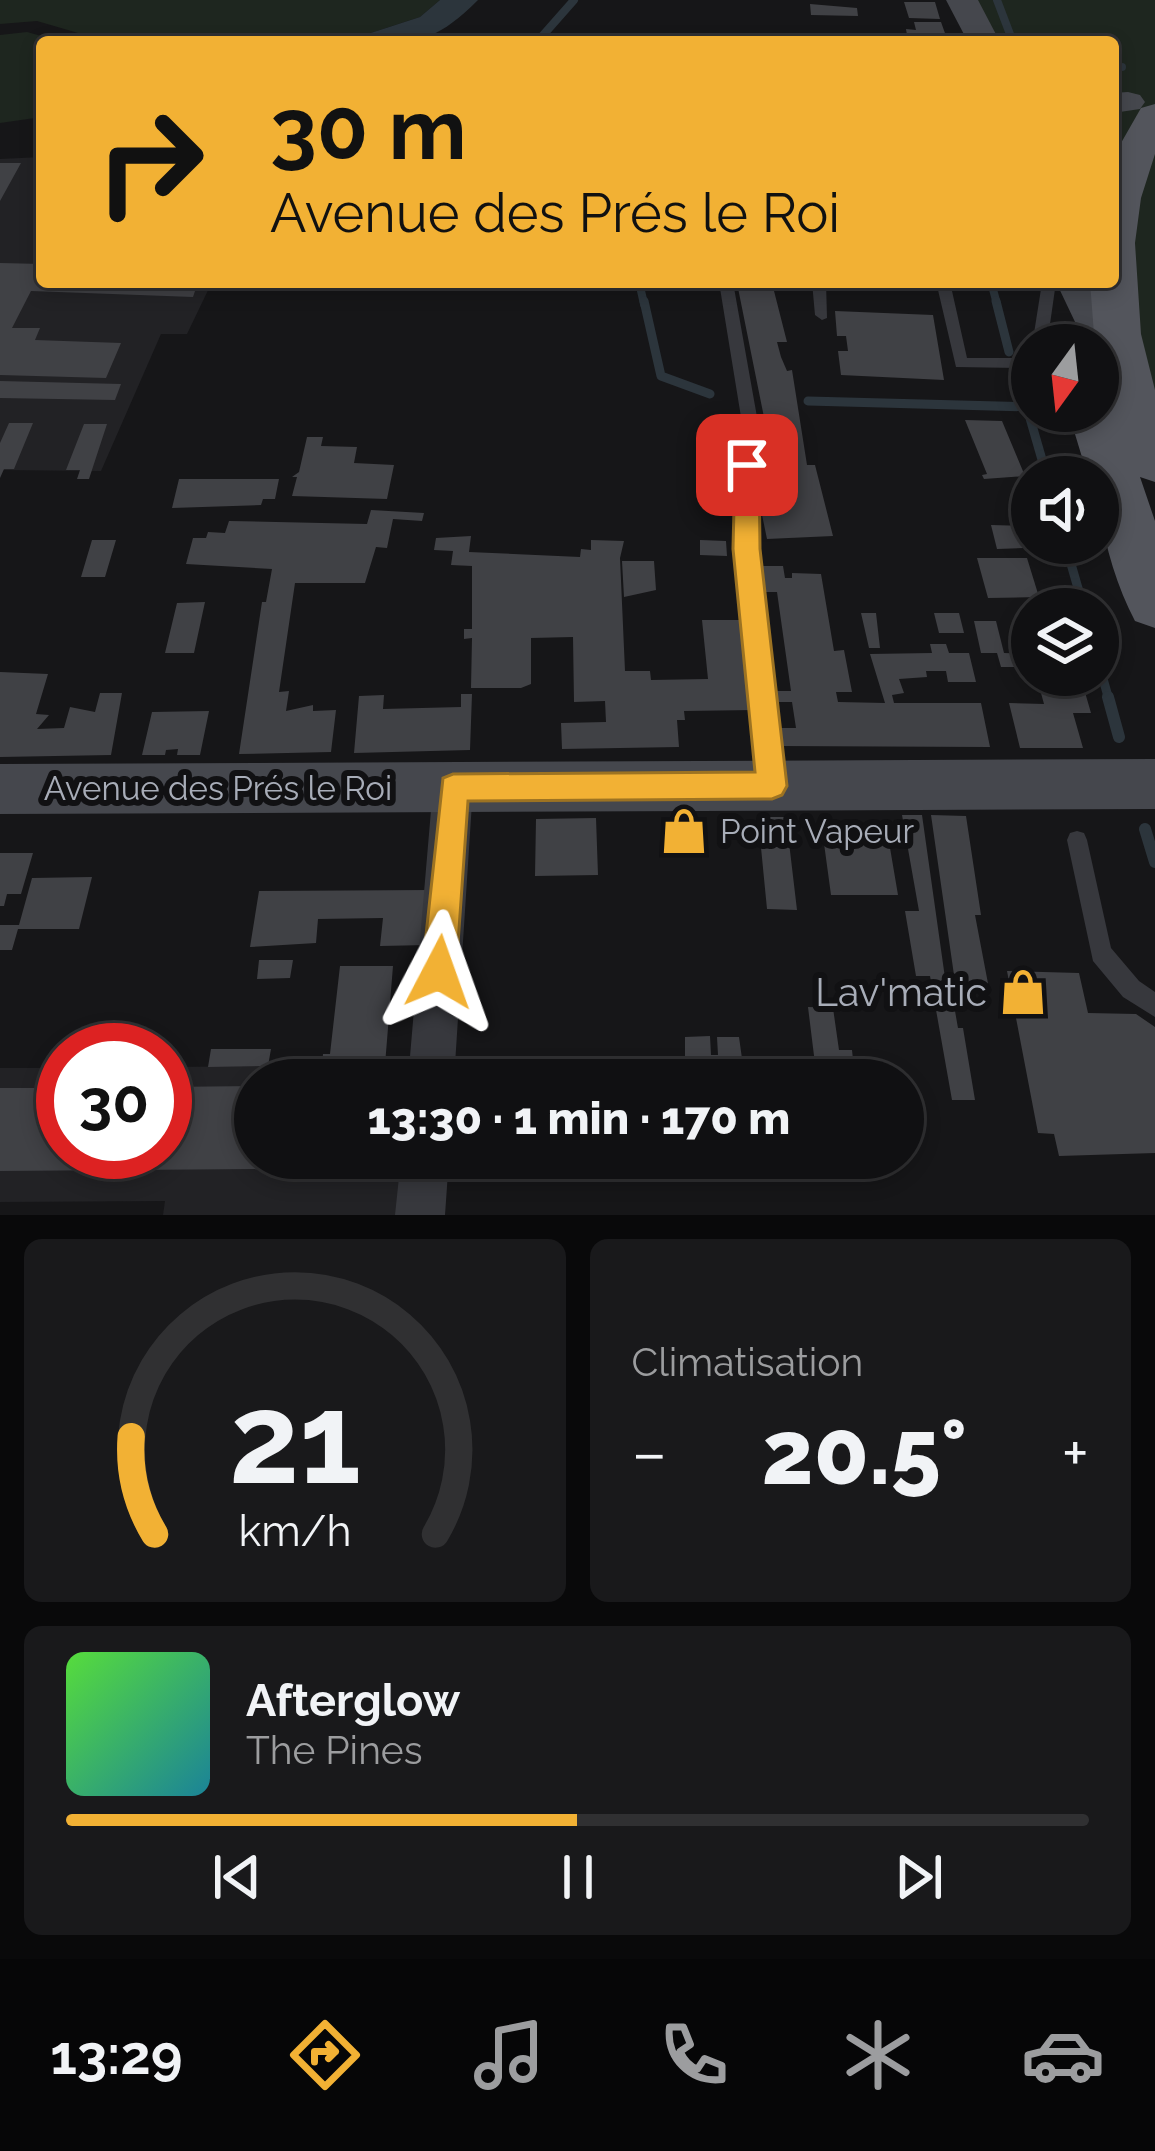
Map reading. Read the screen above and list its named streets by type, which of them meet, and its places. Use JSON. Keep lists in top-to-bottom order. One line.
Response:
{"streets":{"main road":["Avenue des Prés le Roi"]},"places":{"shop":["Point Vapeur","Lav'matic"]},"north":"bottom","page":{"turn":["30 m","Avenue des Prés le Roi"],"limit":"30","trip":"13:30 · 1 min · 170 m","tile":"Climatisation","heat":["−","20.5°","+"],"song":["Afterglow","The Pines"],"tabs":"13:29","gauge":["21","km/h"]}}
